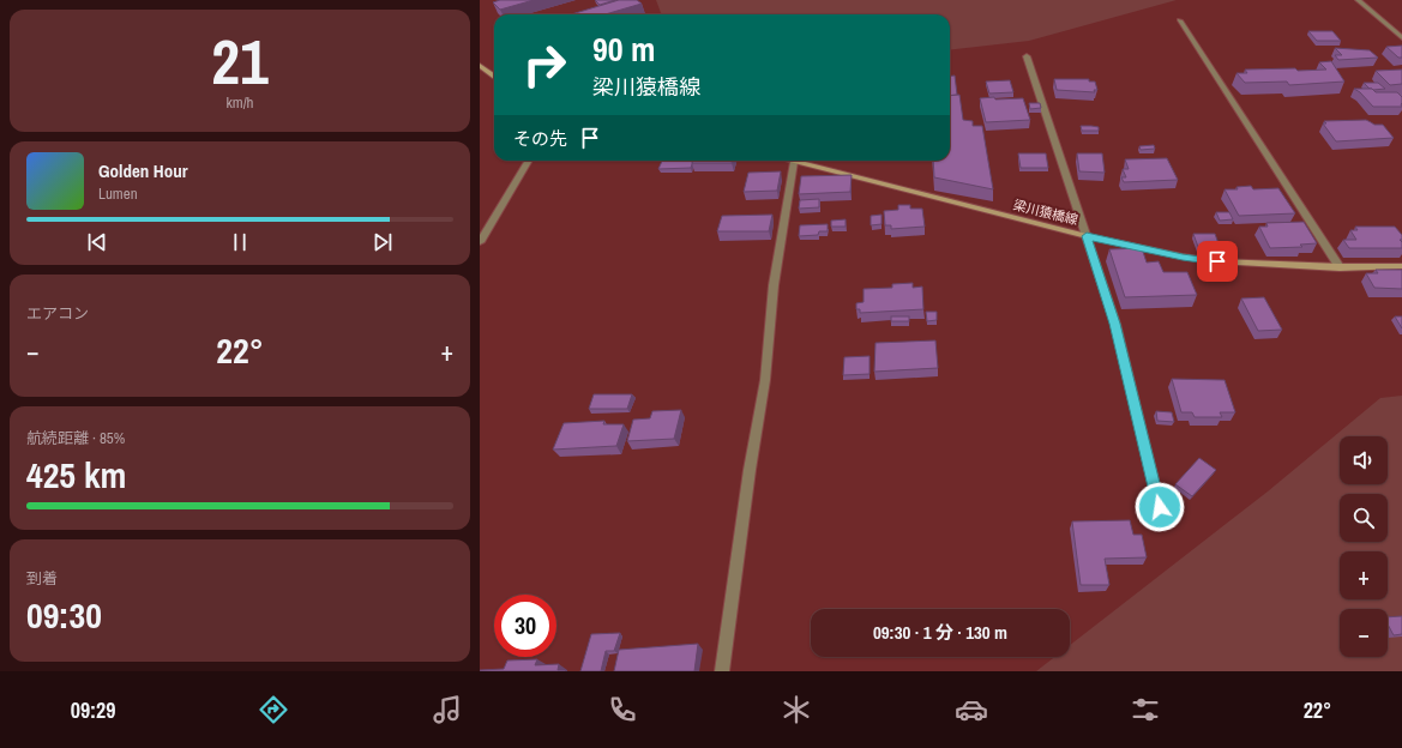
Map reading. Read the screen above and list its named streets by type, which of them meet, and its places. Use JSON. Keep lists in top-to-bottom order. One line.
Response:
{"streets":{"main road":["梁川猿橋線"]},"page":{"tile":[["21","km/h"],"エアコン",["航続距離 · 85%","425 km"],["到着","09:30"]],"turn":["90 m","梁川猿橋線"],"then":"その先","song":["Golden Hour","Lumen"],"heat":["−","22°","+"],"map_buttons":["+","−"],"limit":"30","trip":"09:30 · 1 分 · 130 m","tabs":["09:29","22°"]}}
